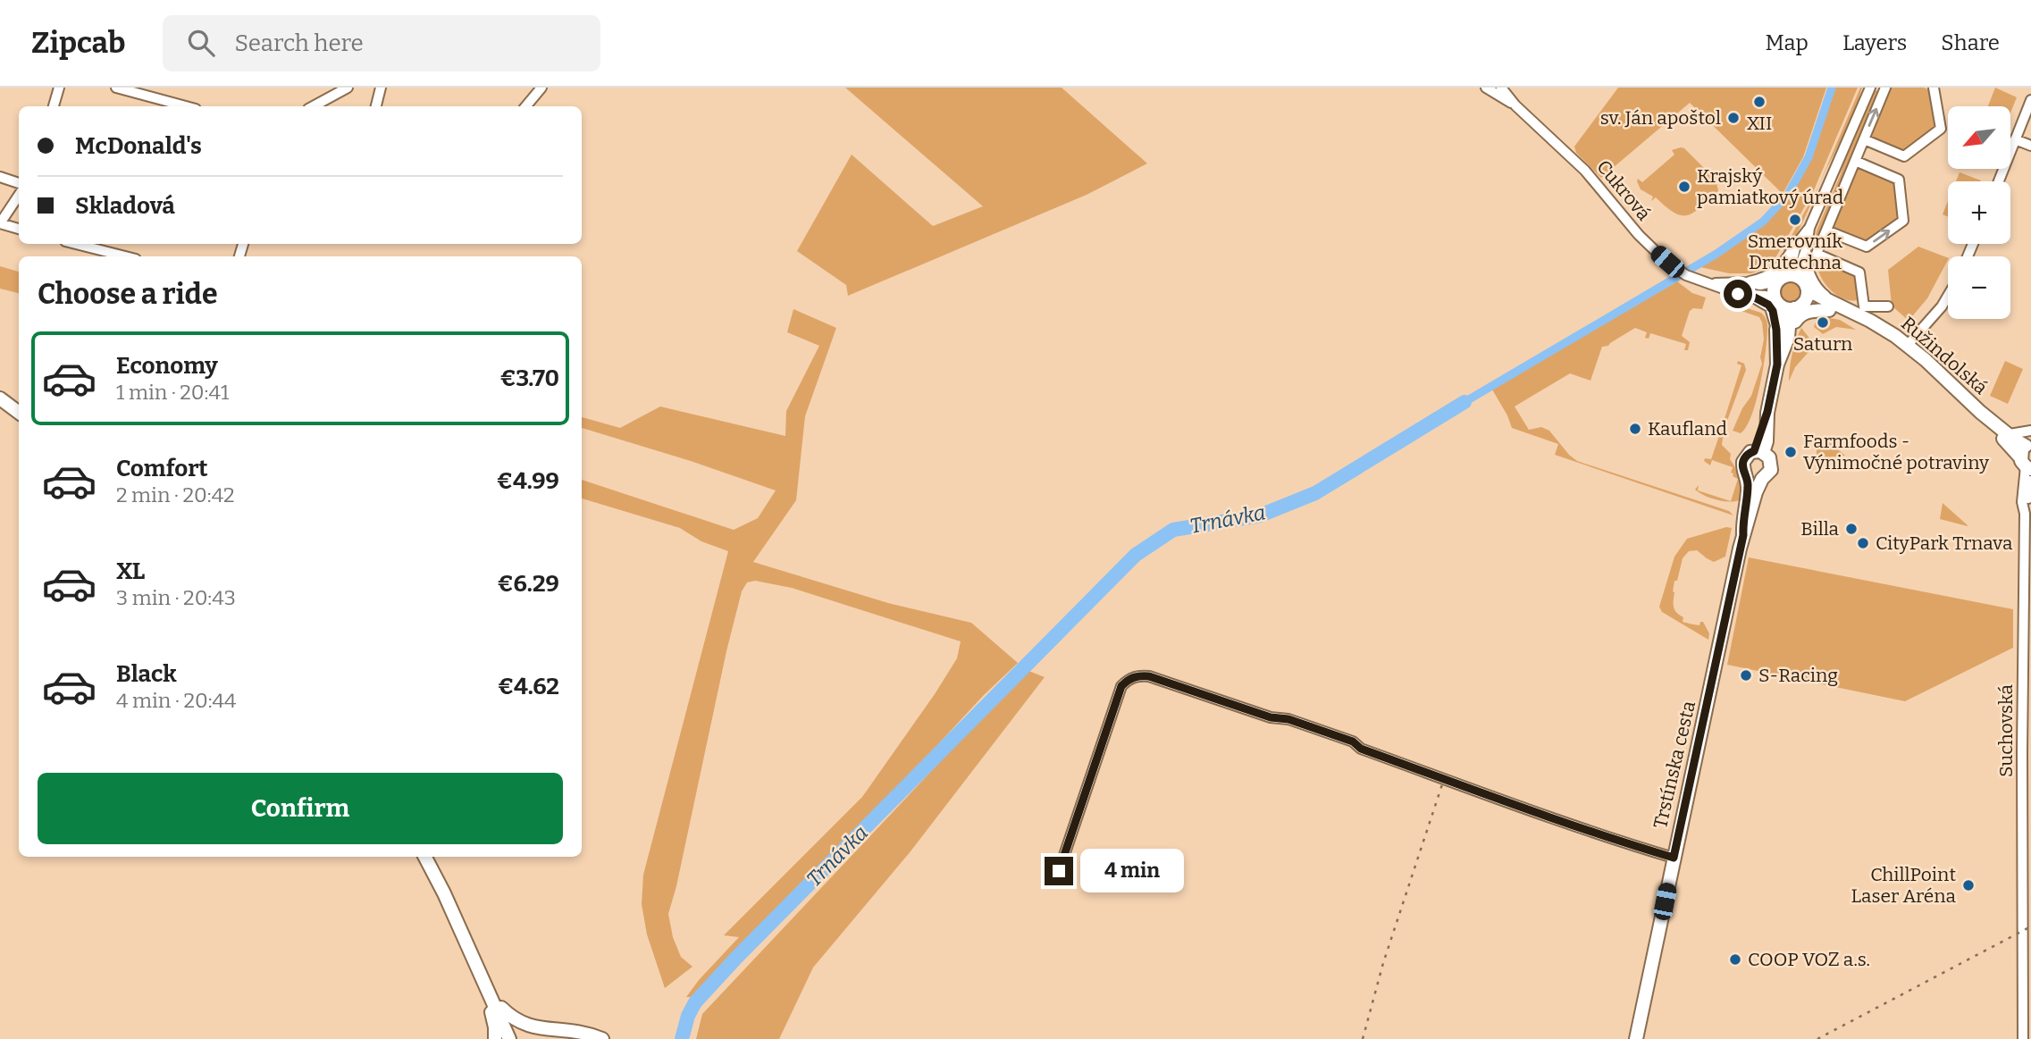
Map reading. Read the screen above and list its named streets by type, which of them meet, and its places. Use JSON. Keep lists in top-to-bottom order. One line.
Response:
{"streets":{"main road":["Ružindolská","Trstínska cesta"],"street":["Cukrová","Suchovská"]},"crossings":[["Cukrová","Ružindolská"],["Cukrová","Trstínska cesta"],["Ružindolská","Suchovská"],["Ružindolská","Trstínska cesta"]],"water":["Trnávka"],"places":["XII","sv. Ján apoštol","Krajský pamiatkový úrad","Smerovník Drutechna","Saturn","Kaufland","Farmfoods - Výnimočné potraviny","Billa","CityPark Trnava","S-Racing","ChillPoint Laser Aréna","COOP VOZ a.s."],"north":"bottom left","page":{"header":"Zipcab","search":"Search here","nav":["Map","Layers","Share"],"map_buttons":["+","−"],"banner":["McDonald's","Skladová"],"heading":"Choose a ride","list":[{"name":"Economy","note":"1 min · 20:41","value":"€3.70"},{"name":"Comfort","note":"2 min · 20:42","value":"€4.99"},{"name":"XL","note":"3 min · 20:43","value":"€6.29"},{"name":"Black","note":"4 min · 20:44","value":"€4.62"}],"buttons":"Confirm","bubble":"4 min"}}
